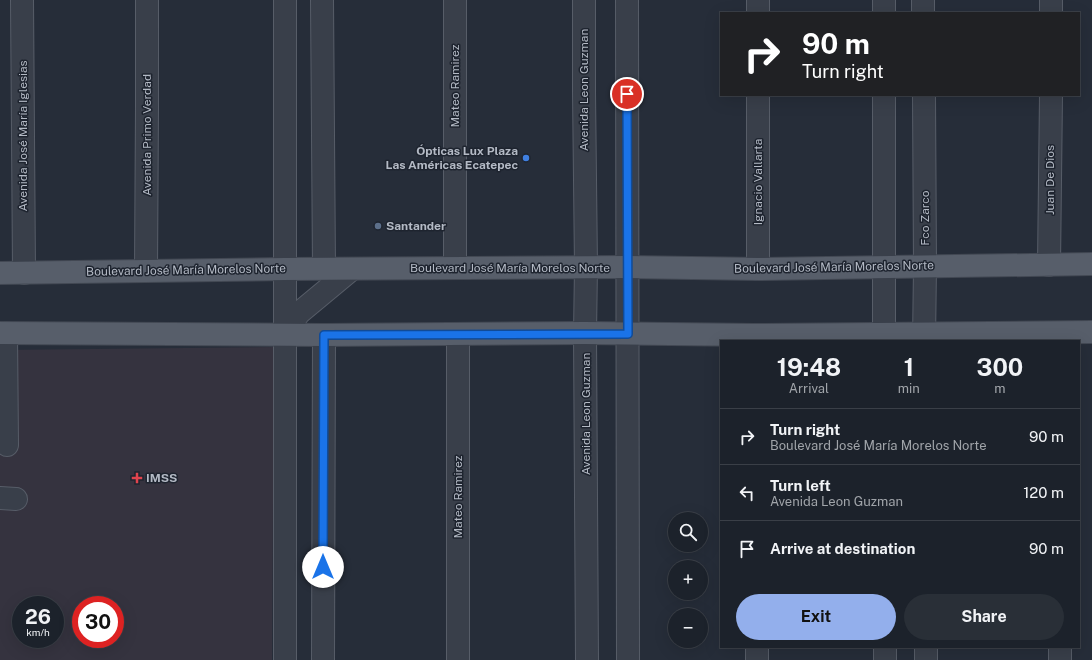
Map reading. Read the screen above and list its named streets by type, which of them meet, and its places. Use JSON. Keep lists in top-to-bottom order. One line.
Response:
{"streets":{"main road":["Boulevard José María Morelos Norte"],"street":["Mateo Ramirez","Avenida Leon Guzman","Avenida Primo Verdad","Avenida José María Iglesias","Juan De Dios","Ignacio Vallarta","Fco Zarco"]},"crossings":[["Mateo Ramirez","Boulevard José María Morelos Norte"],["Avenida Leon Guzman","Boulevard José María Morelos Norte"],["Avenida Primo Verdad","Boulevard José María Morelos Norte"],["Avenida José María Iglesias","Boulevard José María Morelos Norte"],["Juan De Dios","Boulevard José María Morelos Norte"],["Ignacio Vallarta","Boulevard José María Morelos Norte"],["Fco Zarco","Boulevard José María Morelos Norte"]],"places":{"other":["Ópticas Lux Plaza Las Américas Ecatepec","Santander"],"health":["IMSS"]},"page":{"turn":["90 m","Turn right"],"eta":["19:48","Arrival","1","min","300","m"],"list":[{"name":"Turn right","note":"Boulevard José María Morelos Norte","value":"90 m"},{"name":"Turn left","note":"Avenida Leon Guzman","value":"120 m"},{"name":"Arrive at destination","value":"90 m"}],"map_buttons":["+","−"],"buttons":["Exit","Share"],"speed":"26 km/h","limit":"30"}}
